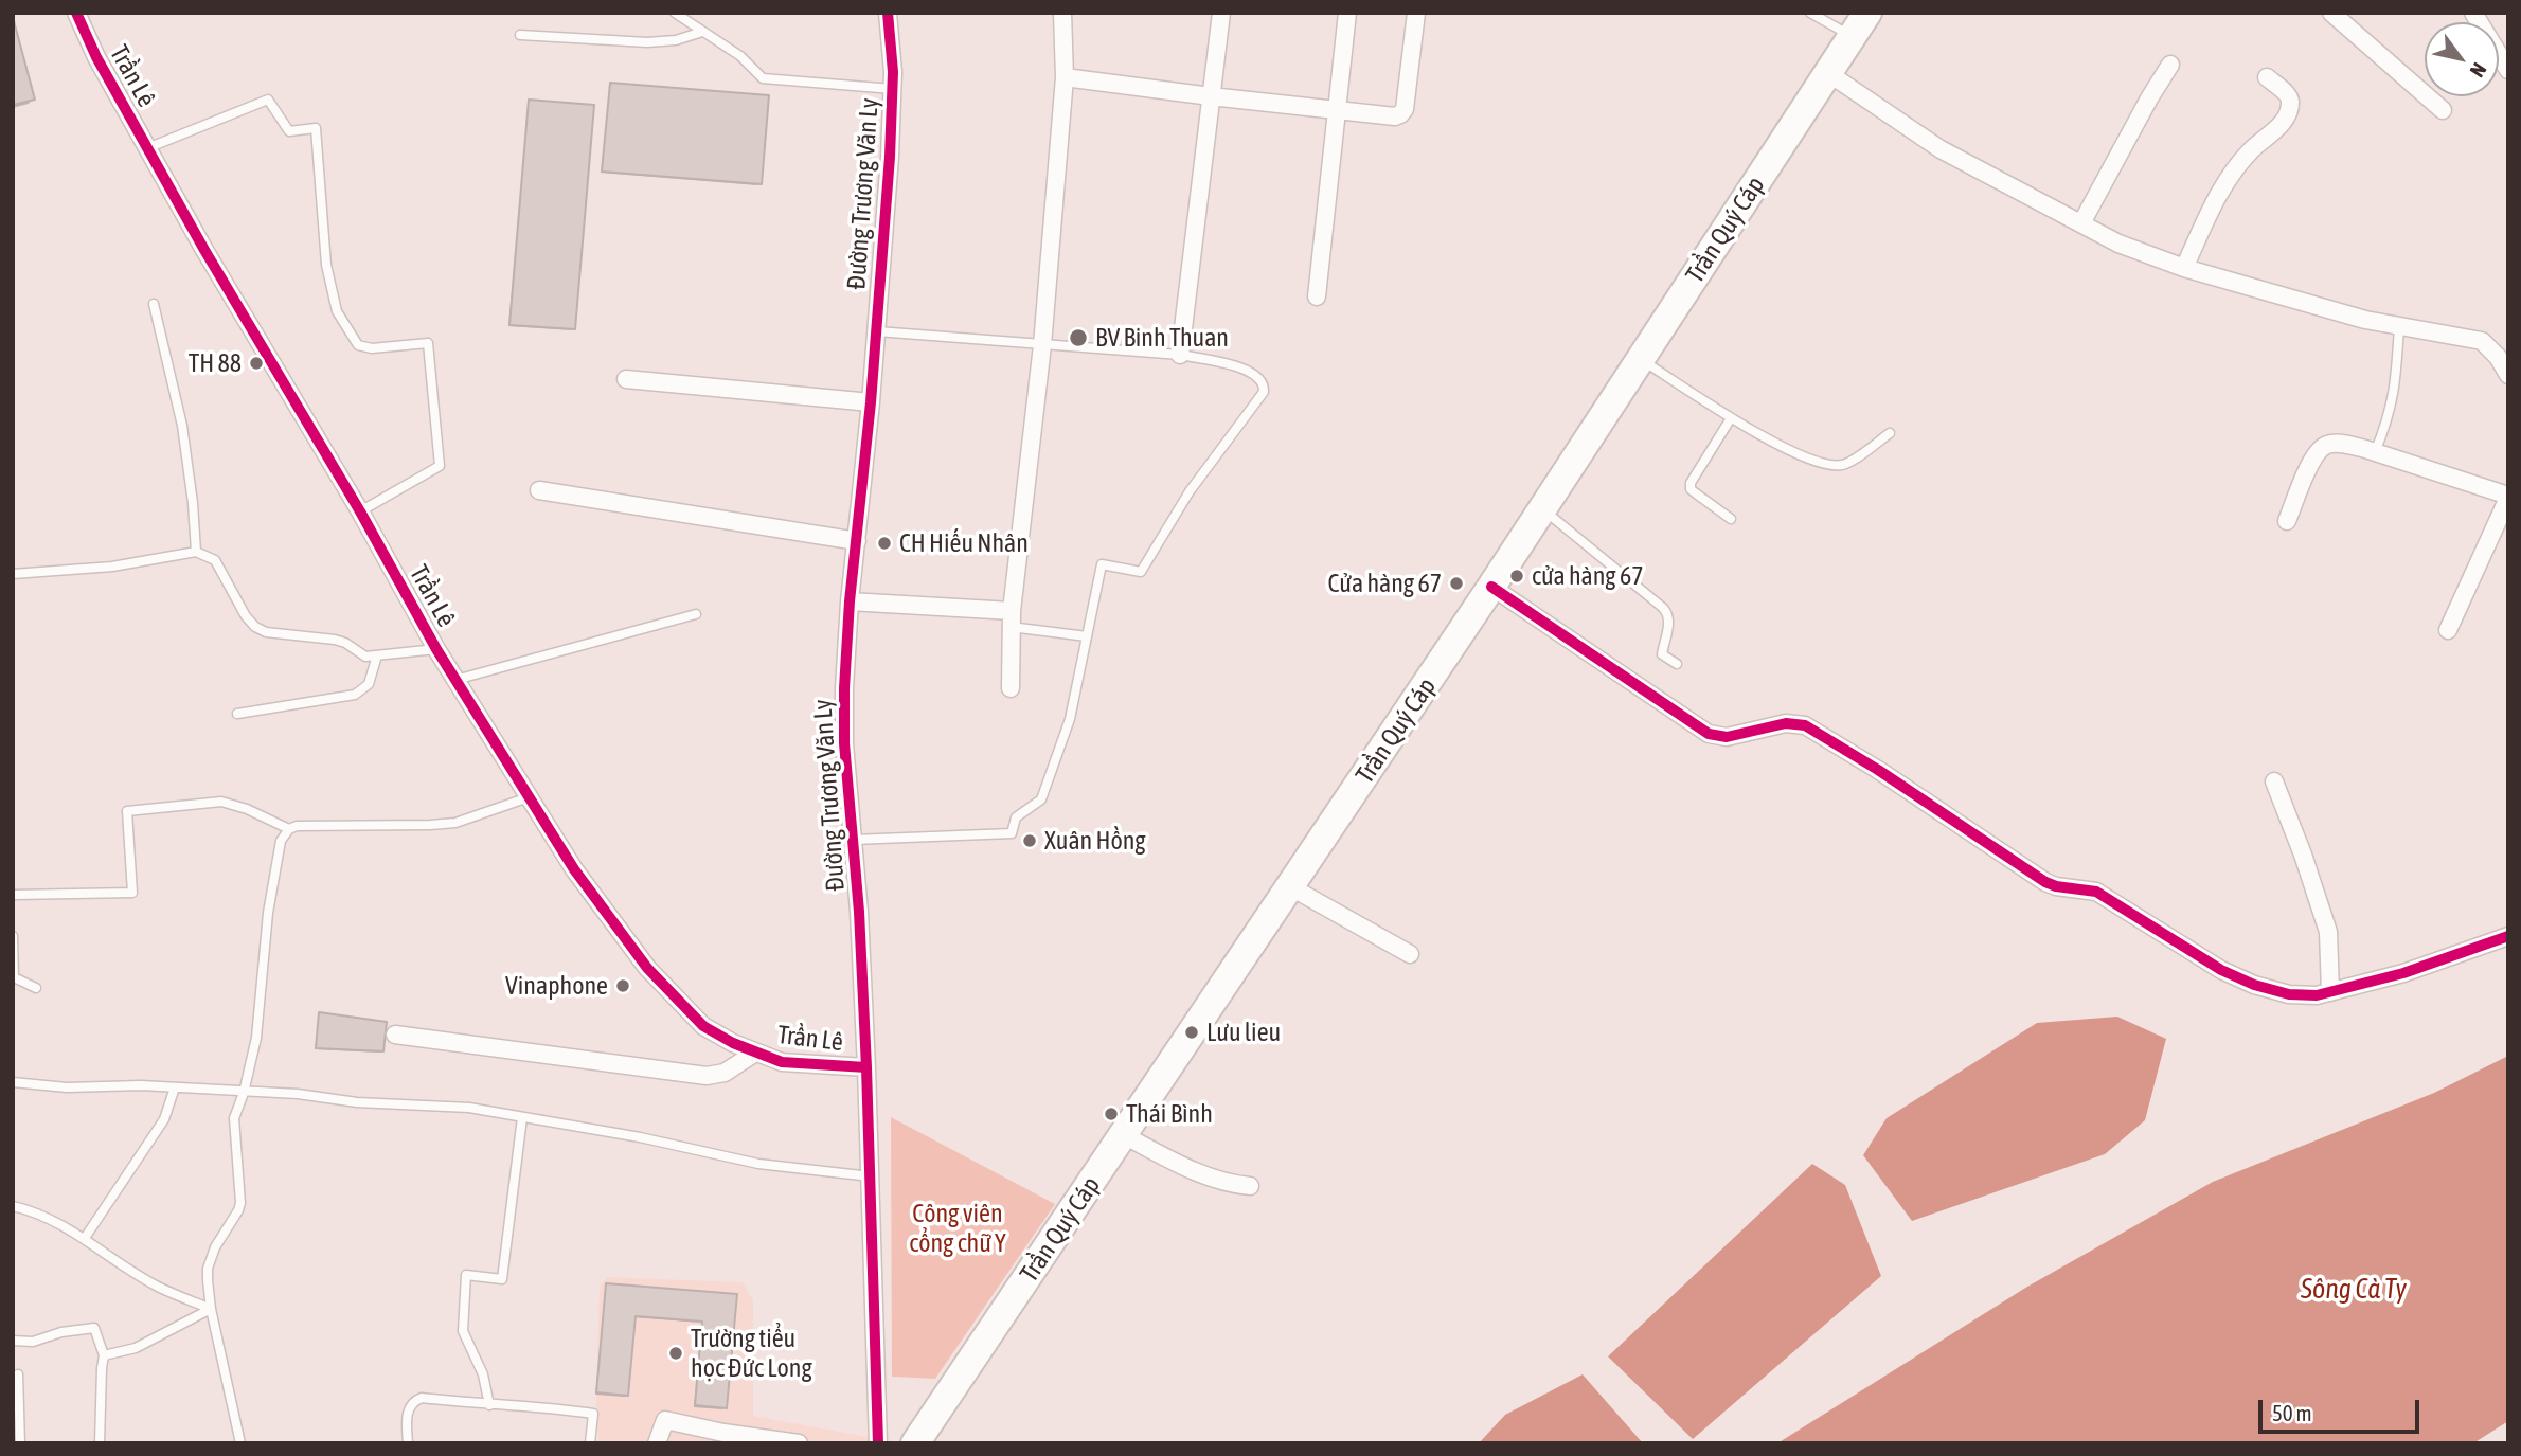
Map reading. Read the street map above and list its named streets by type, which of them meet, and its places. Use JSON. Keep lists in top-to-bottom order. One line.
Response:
{"streets":{"main road":["Trần Quý Cáp"],"street":["Trần Lê","Đường Trương Văn Ly"]},"crossings":[["Trần Lê","Đường Trương Văn Ly"]],"water":["Sông Cà Ty"],"parks":["Công viên cổng chữ Y"],"places":["BV Binh Thuan","TH 88","CH Hiếu Nhân","cửa hàng 67","Cửa hàng 67","Xuân Hồng","Vinaphone","Lưu lieu","Thái Bình","Trường tiểu học Đức Long"],"scale_bar":"50 m","north":"bottom right"}
